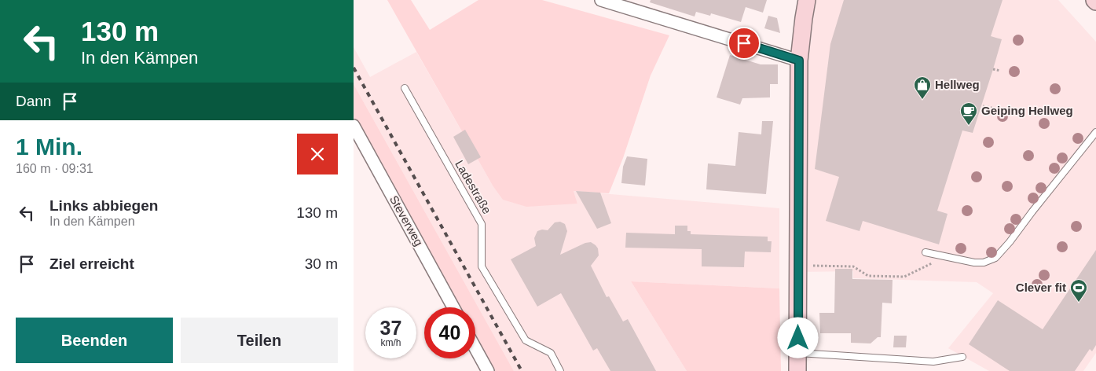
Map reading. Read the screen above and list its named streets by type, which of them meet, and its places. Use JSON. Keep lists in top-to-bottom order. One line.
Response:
{"streets":{"street":["Steverweg"],"lane":["Ladestraße"]},"places":{"shop":["Hellweg"],"cafe":["Geiping Hellweg"],"sports":["Clever fit"]},"page":{"turn":["130 m","In den Kämpen"],"then":"Dann","heading":["1 Min.","160 m · 09:31"],"list":[{"name":"Links abbiegen","note":"In den Kämpen","value":"130 m"},{"name":"Ziel erreicht","value":"30 m"}],"speed":"37 km/h","limit":"40","buttons":["Beenden","Teilen"]}}
